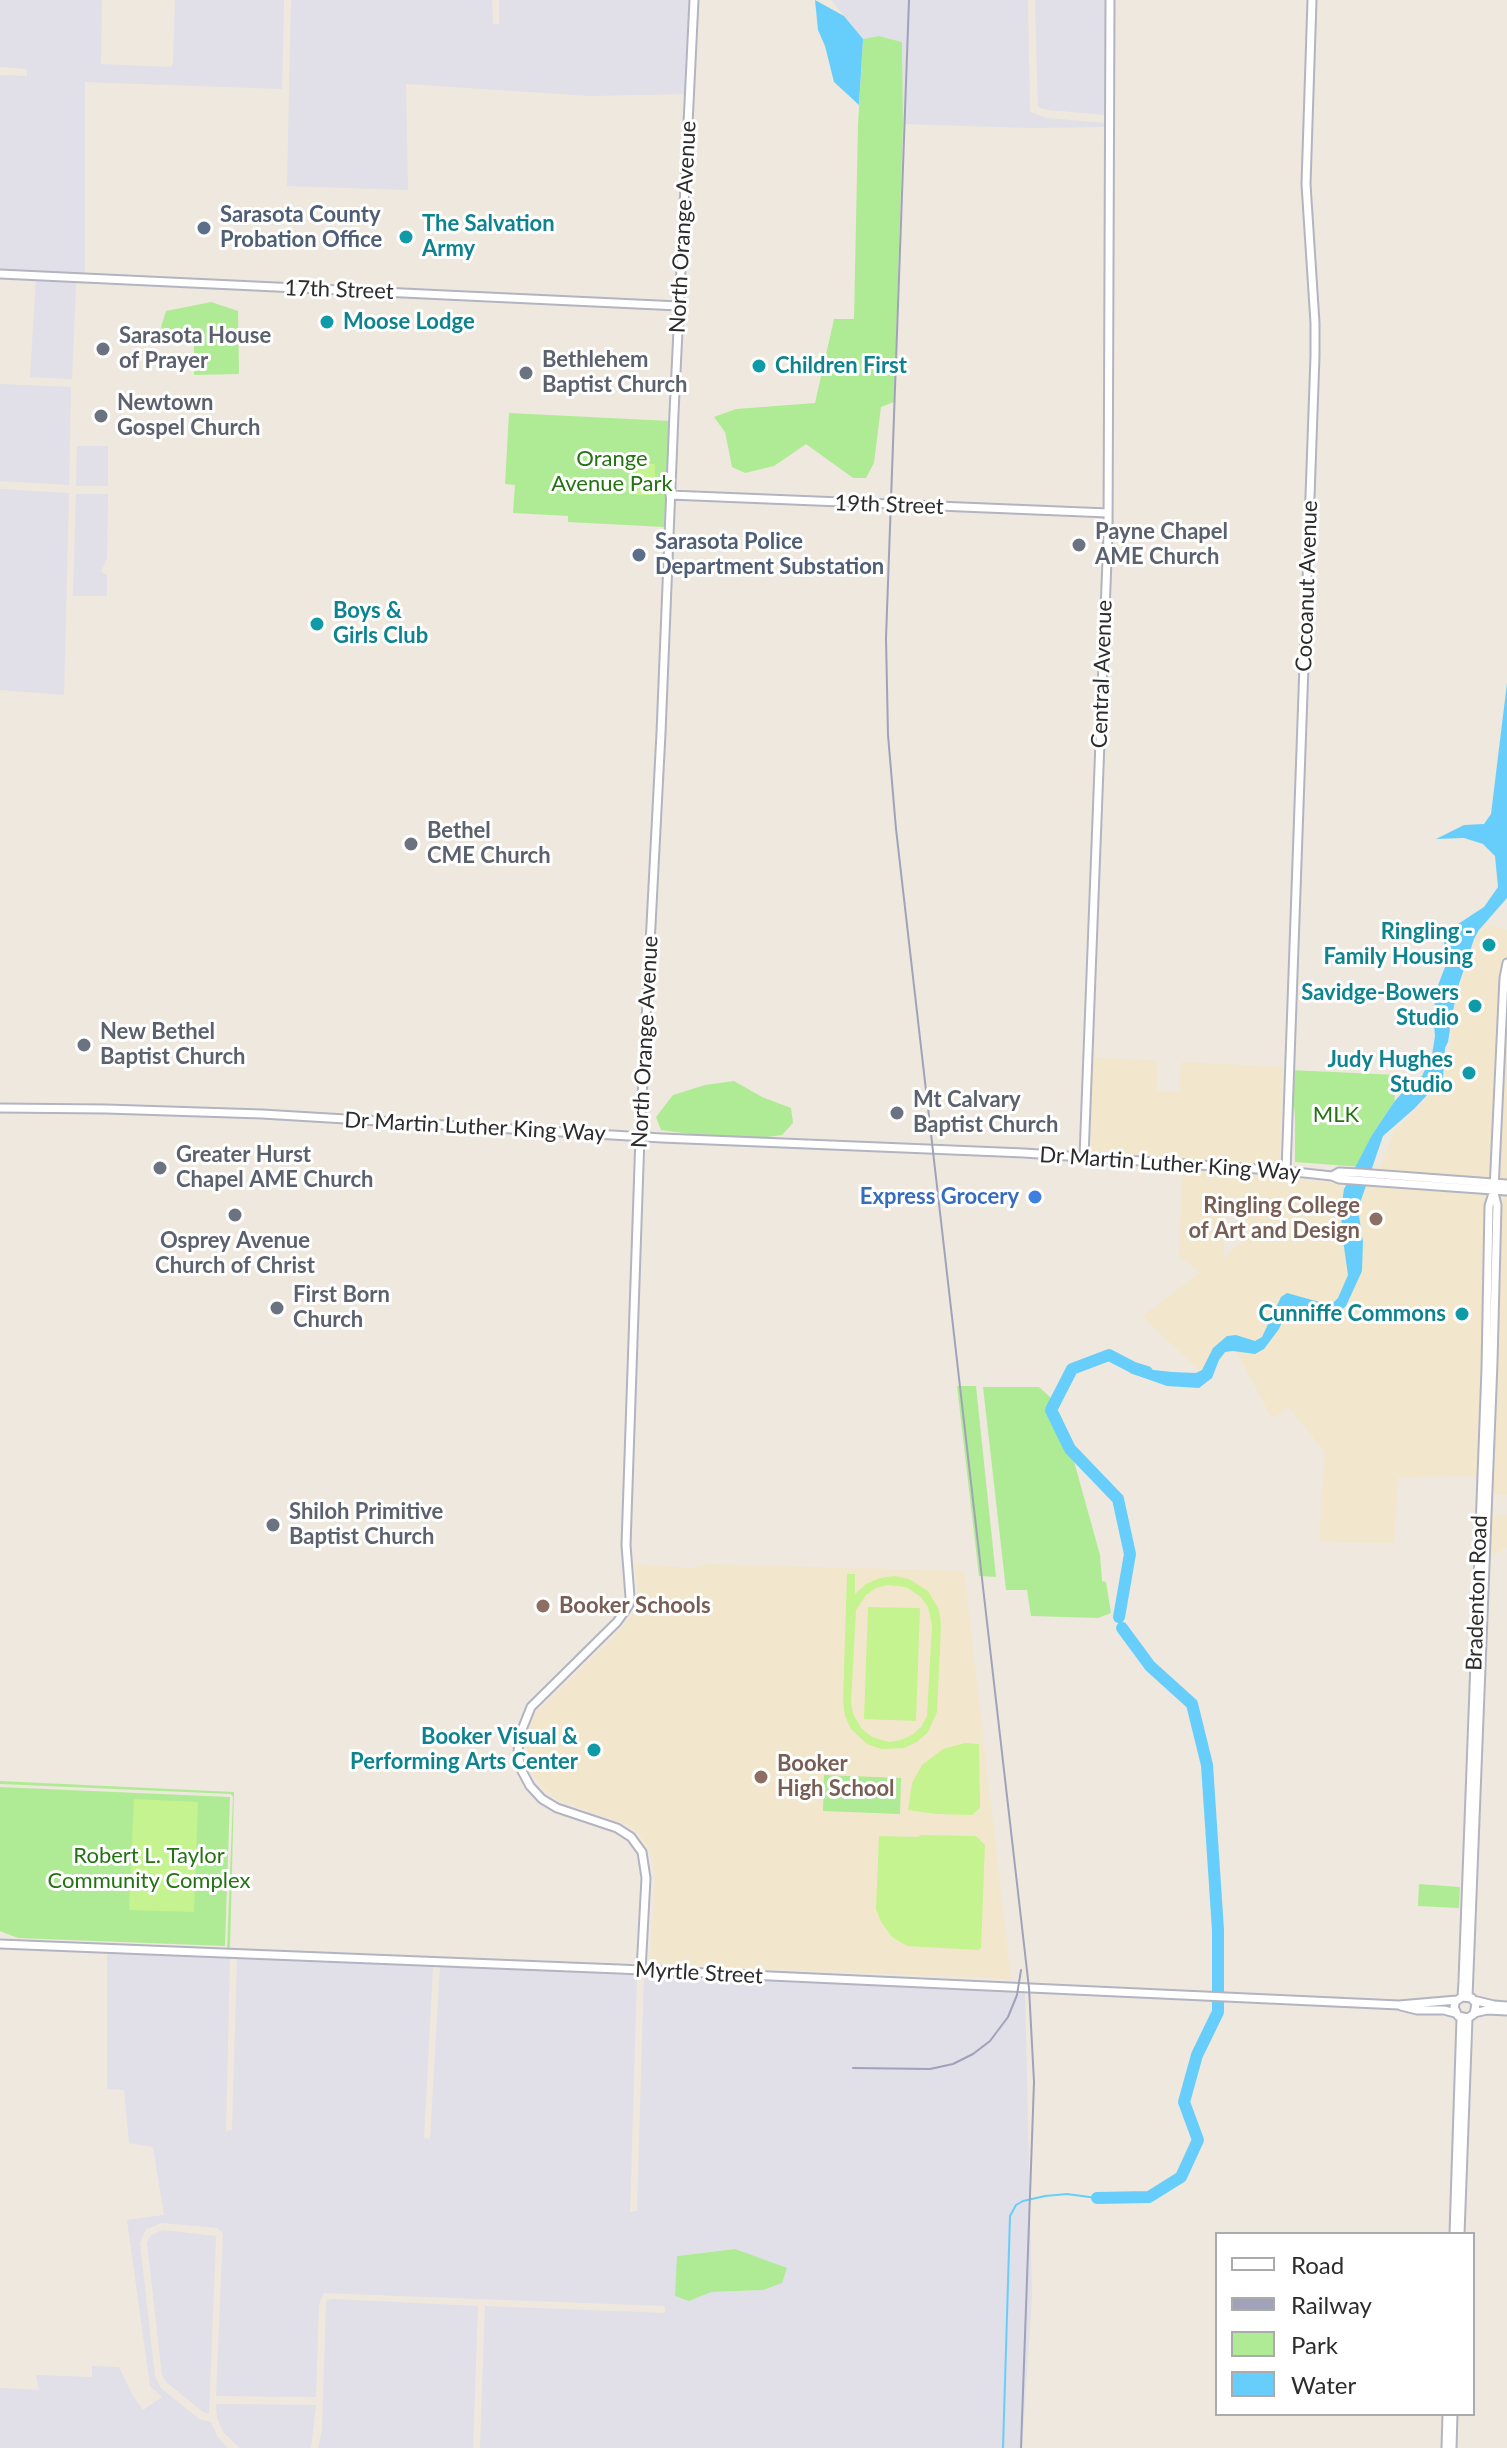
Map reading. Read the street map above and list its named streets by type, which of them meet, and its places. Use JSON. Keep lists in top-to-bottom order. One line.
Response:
{"streets":{"street":["North Orange Avenue","17th Street","19th Street","Cocoanut Avenue","Central Avenue","Dr Martin Luther King Way","Bradenton Road","Myrtle Street"]},"crossings":[["North Orange Avenue","17th Street"],["North Orange Avenue","19th Street"],["North Orange Avenue","Dr Martin Luther King Way"],["North Orange Avenue","Myrtle Street"],["19th Street","Central Avenue"],["Cocoanut Avenue","Dr Martin Luther King Way"],["Central Avenue","Dr Martin Luther King Way"],["Dr Martin Luther King Way","Bradenton Road"],["Bradenton Road","Myrtle Street"]],"parks":["Orange Avenue Park","MLK","Robert L. Taylor Community Complex"],"places":["Sarasota County Probation Office","The Salvation Army","Moose Lodge","Sarasota House of Prayer","Children First","Bethlehem Baptist Church","Newtown Gospel Church","Payne Chapel AME Church","Sarasota Police Department Substation","Boys & Girls Club","Bethel CME Church","Ringling - Family Housing","Savidge-Bowers Studio","New Bethel Baptist Church","Judy Hughes Studio","Mt Calvary Baptist Church","Greater Hurst Chapel AME Church","Express Grocery","Osprey Avenue Church of Christ","Ringling College of Art and Design","First Born Church","Cunniffe Commons","Shiloh Primitive Baptist Church","Booker Schools","Booker Visual & Performing Arts Center","Booker High School"],"legend":["Road","Railway","Park","Water"]}
